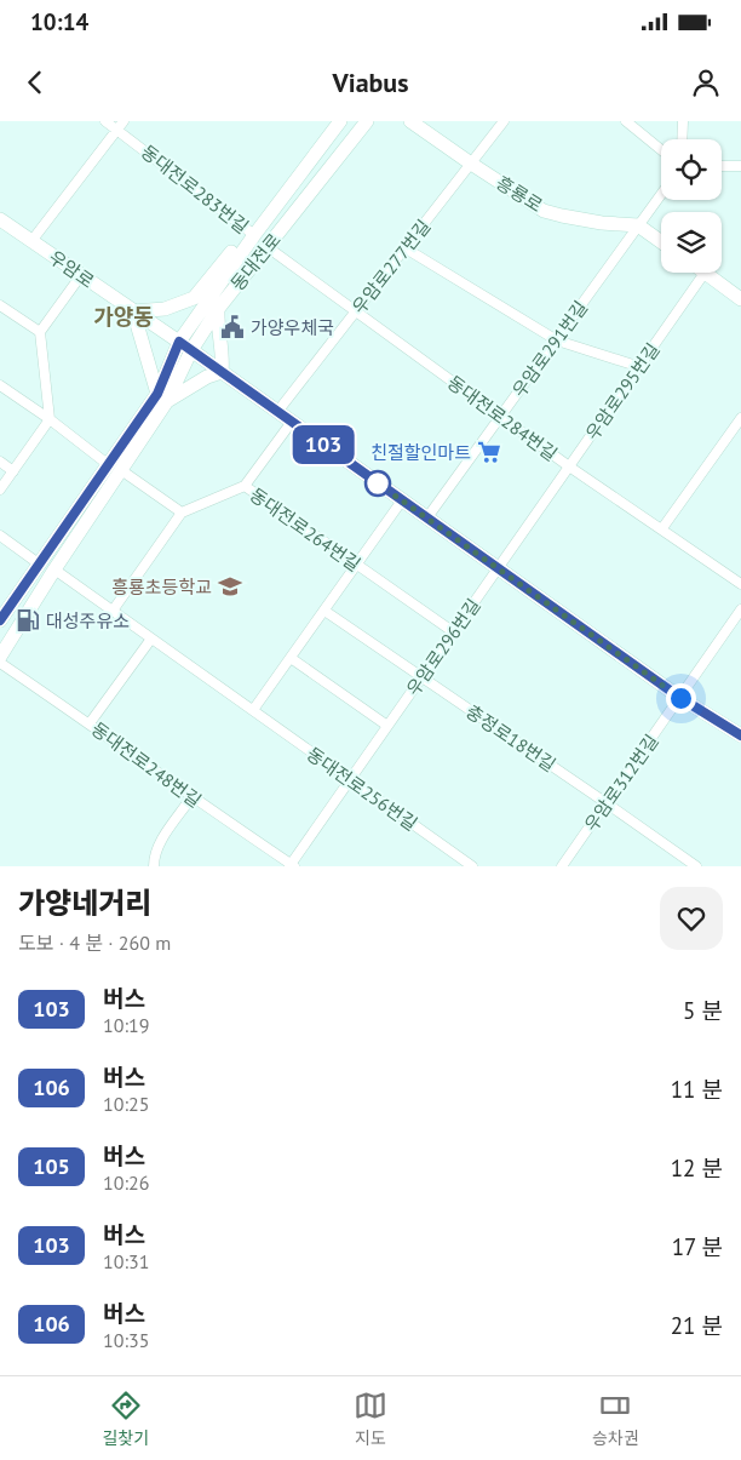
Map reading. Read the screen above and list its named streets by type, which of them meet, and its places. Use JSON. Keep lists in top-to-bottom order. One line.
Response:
{"streets":{"main road":["흥룡로","동대전로","우암로"],"street":["동대전로283번길","우암로277번길","우암로291번길","우암로295번길","동대전로284번길","동대전로264번길","우암로296번길","충정로18번길","동대전로248번길","우암로312번길","동대전로256번길"]},"crossings":[["동대전로283번길","동대전로"],["흥룡로","우암로277번길"],["흥룡로","우암로291번길"],["동대전로","우암로"],["동대전로","동대전로284번길"],["동대전로","동대전로256번길"],["우암로277번길","우암로"],["우암로277번길","동대전로284번길"],["우암로","우암로291번길"],["우암로","우암로295번길"],["우암로","우암로296번길"],["우암로","우암로312번길"],["우암로291번길","동대전로284번길"],["우암로295번길","동대전로284번길"],["우암로295번길","우암로296번길"],["동대전로264번길","우암로296번길"],["우암로296번길","충정로18번길"],["우암로296번길","동대전로248번길"],["우암로296번길","동대전로256번길"],["충정로18번길","우암로312번길"]],"districts":["가양동"],"places":{"public building":["가양우체국"],"supermarket":["친절할인마트"],"school or university":["흥룡초등학교"],"fuel station":["대성주유소"]},"lines":["bus line 103"],"page":{"status":"10:14","header":"Viabus","on_map":"103","heading":["가양네거리","도보 · 4 분 · 260 m"],"list":[{"mark":"103","name":"버스","note":"10:19","value":"5 분"},{"mark":"106","name":"버스","note":"10:25","value":"11 분"},{"mark":"105","name":"버스","note":"10:26","value":"12 분"},{"mark":"103","name":"버스","note":"10:31","value":"17 분"},{"mark":"106","name":"버스","note":"10:35","value":"21 분"}],"tabs":["길찾기","지도","승차권"]}}
